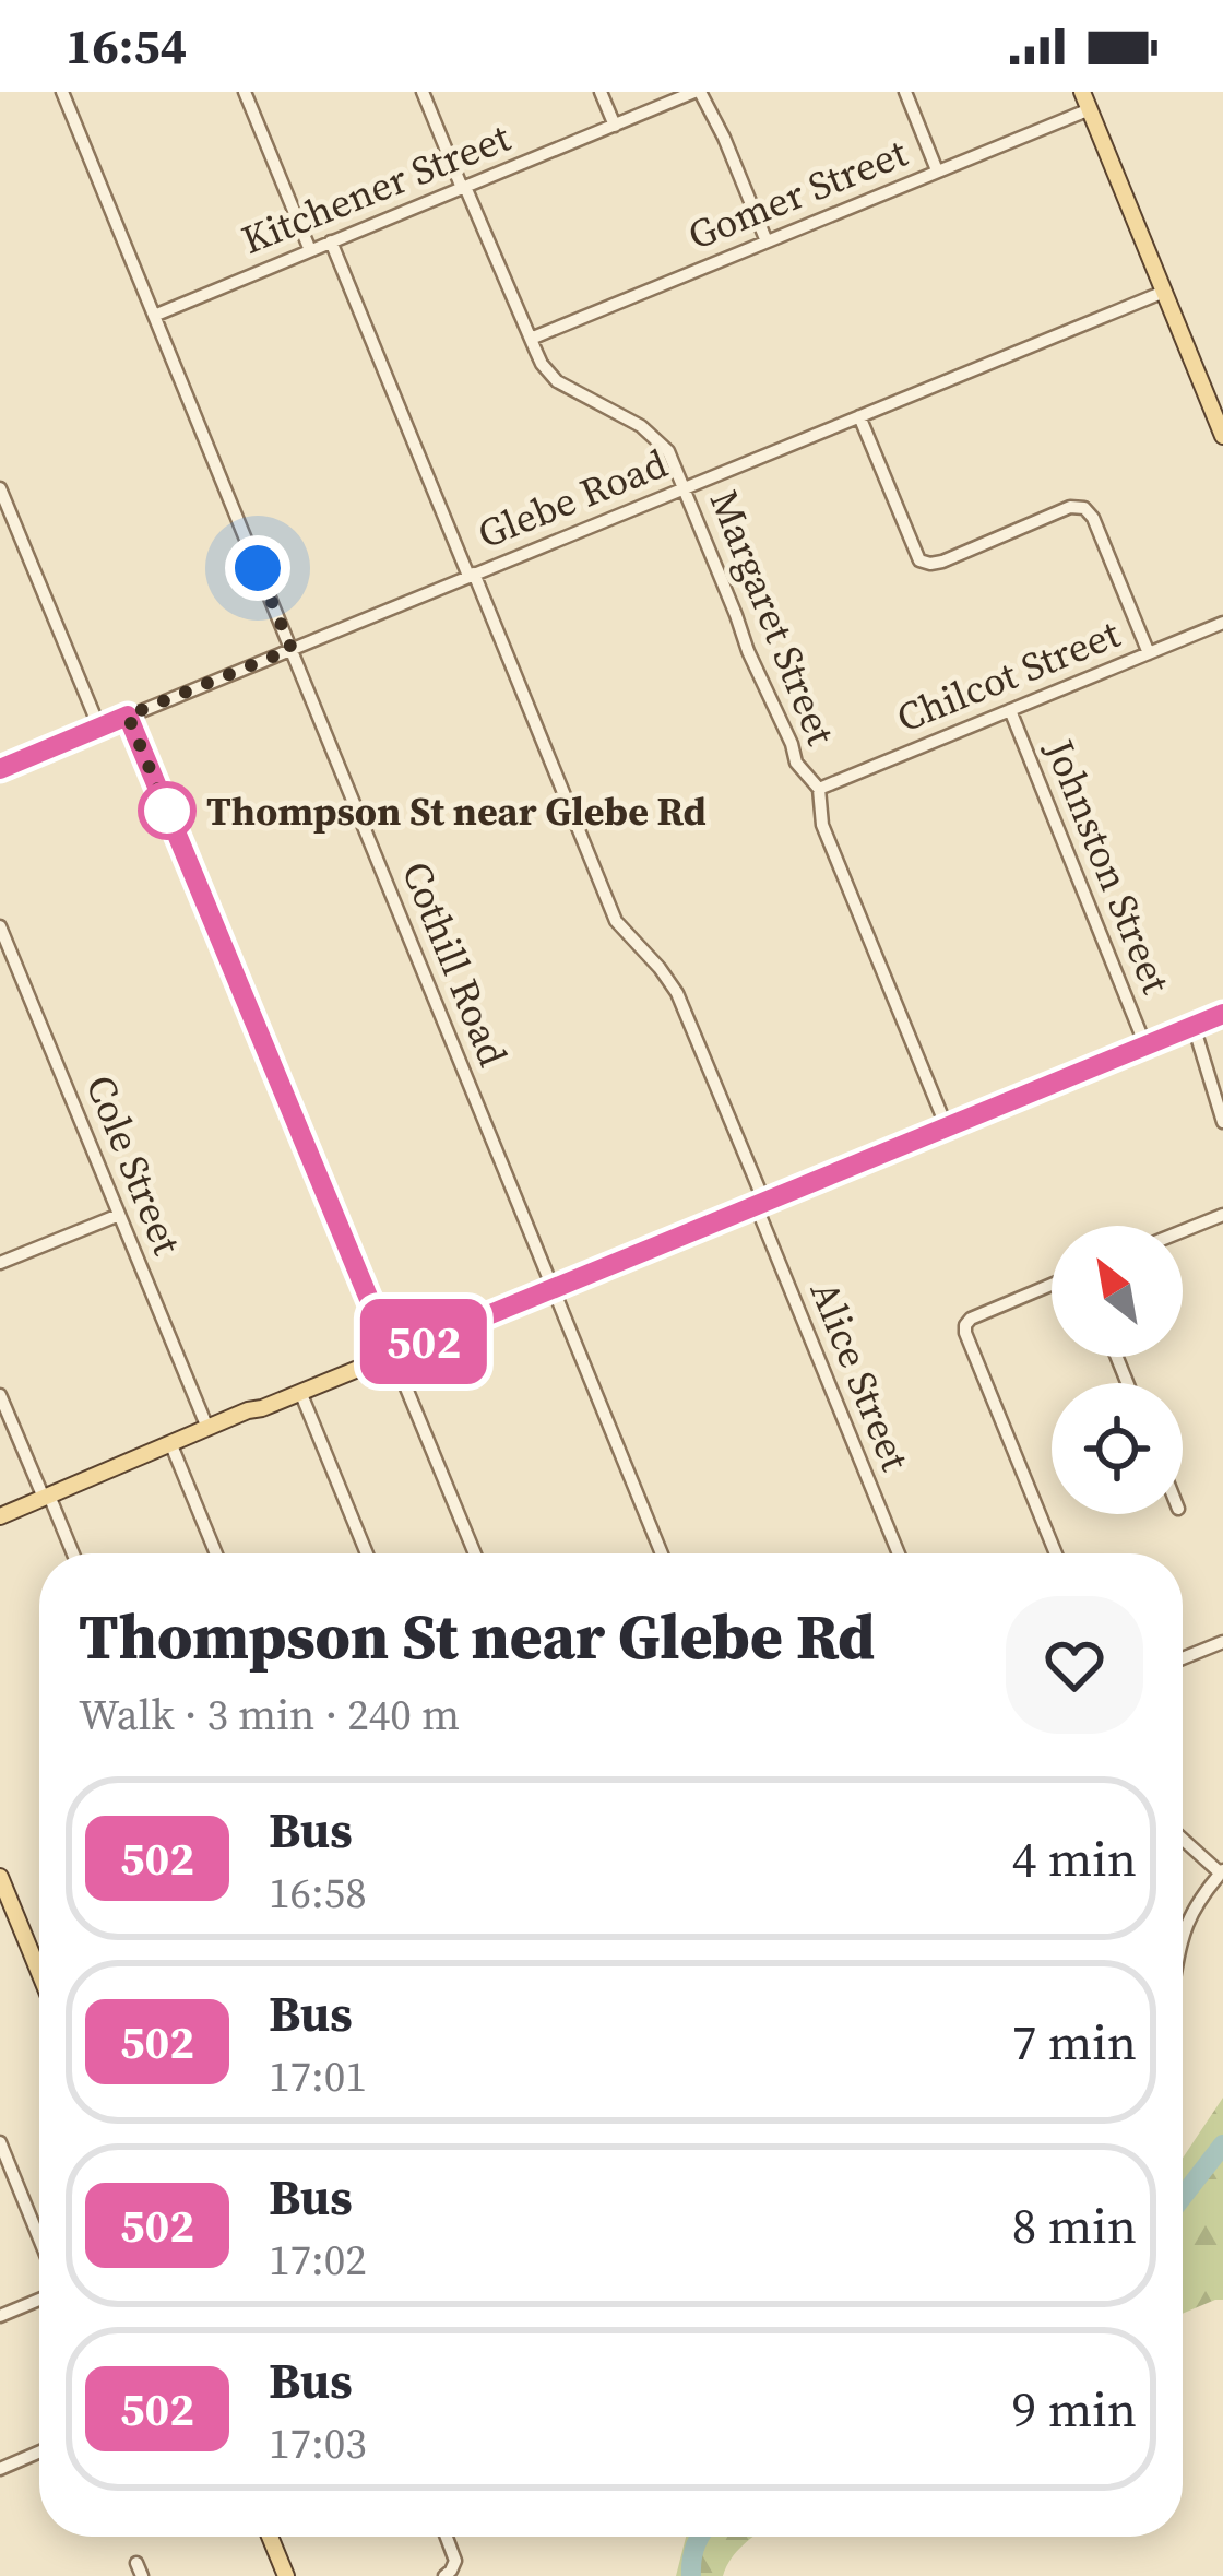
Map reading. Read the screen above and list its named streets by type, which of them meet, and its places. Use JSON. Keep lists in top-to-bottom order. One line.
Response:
{"streets":{"street":["Kitchener Street","Gomer Street","Glebe Road","Margaret Street","Chilcot Street","Johnston Street","Cothill Road","Cole Street","Alice Street"]},"crossings":[["Kitchener Street","Margaret Street"],["Kitchener Street","Cothill Road"],["Kitchener Street","Alice Street"],["Gomer Street","Margaret Street"],["Glebe Road","Margaret Street"],["Glebe Road","Cothill Road"],["Glebe Road","Alice Street"],["Margaret Street","Chilcot Street"],["Chilcot Street","Johnston Street"]],"places":["Thompson St near Glebe Rd"],"lines":["bus line 502"],"north":"top left","page":{"status":"16:54","on_map":"502","heading":["Thompson St near Glebe Rd","Walk · 3 min · 240 m"],"list":[{"mark":"502","name":"Bus","note":"16:58","value":"4 min"},{"mark":"502","name":"Bus","note":"17:01","value":"7 min"},{"mark":"502","name":"Bus","note":"17:02","value":"8 min"},{"mark":"502","name":"Bus","note":"17:03","value":"9 min"}]}}
